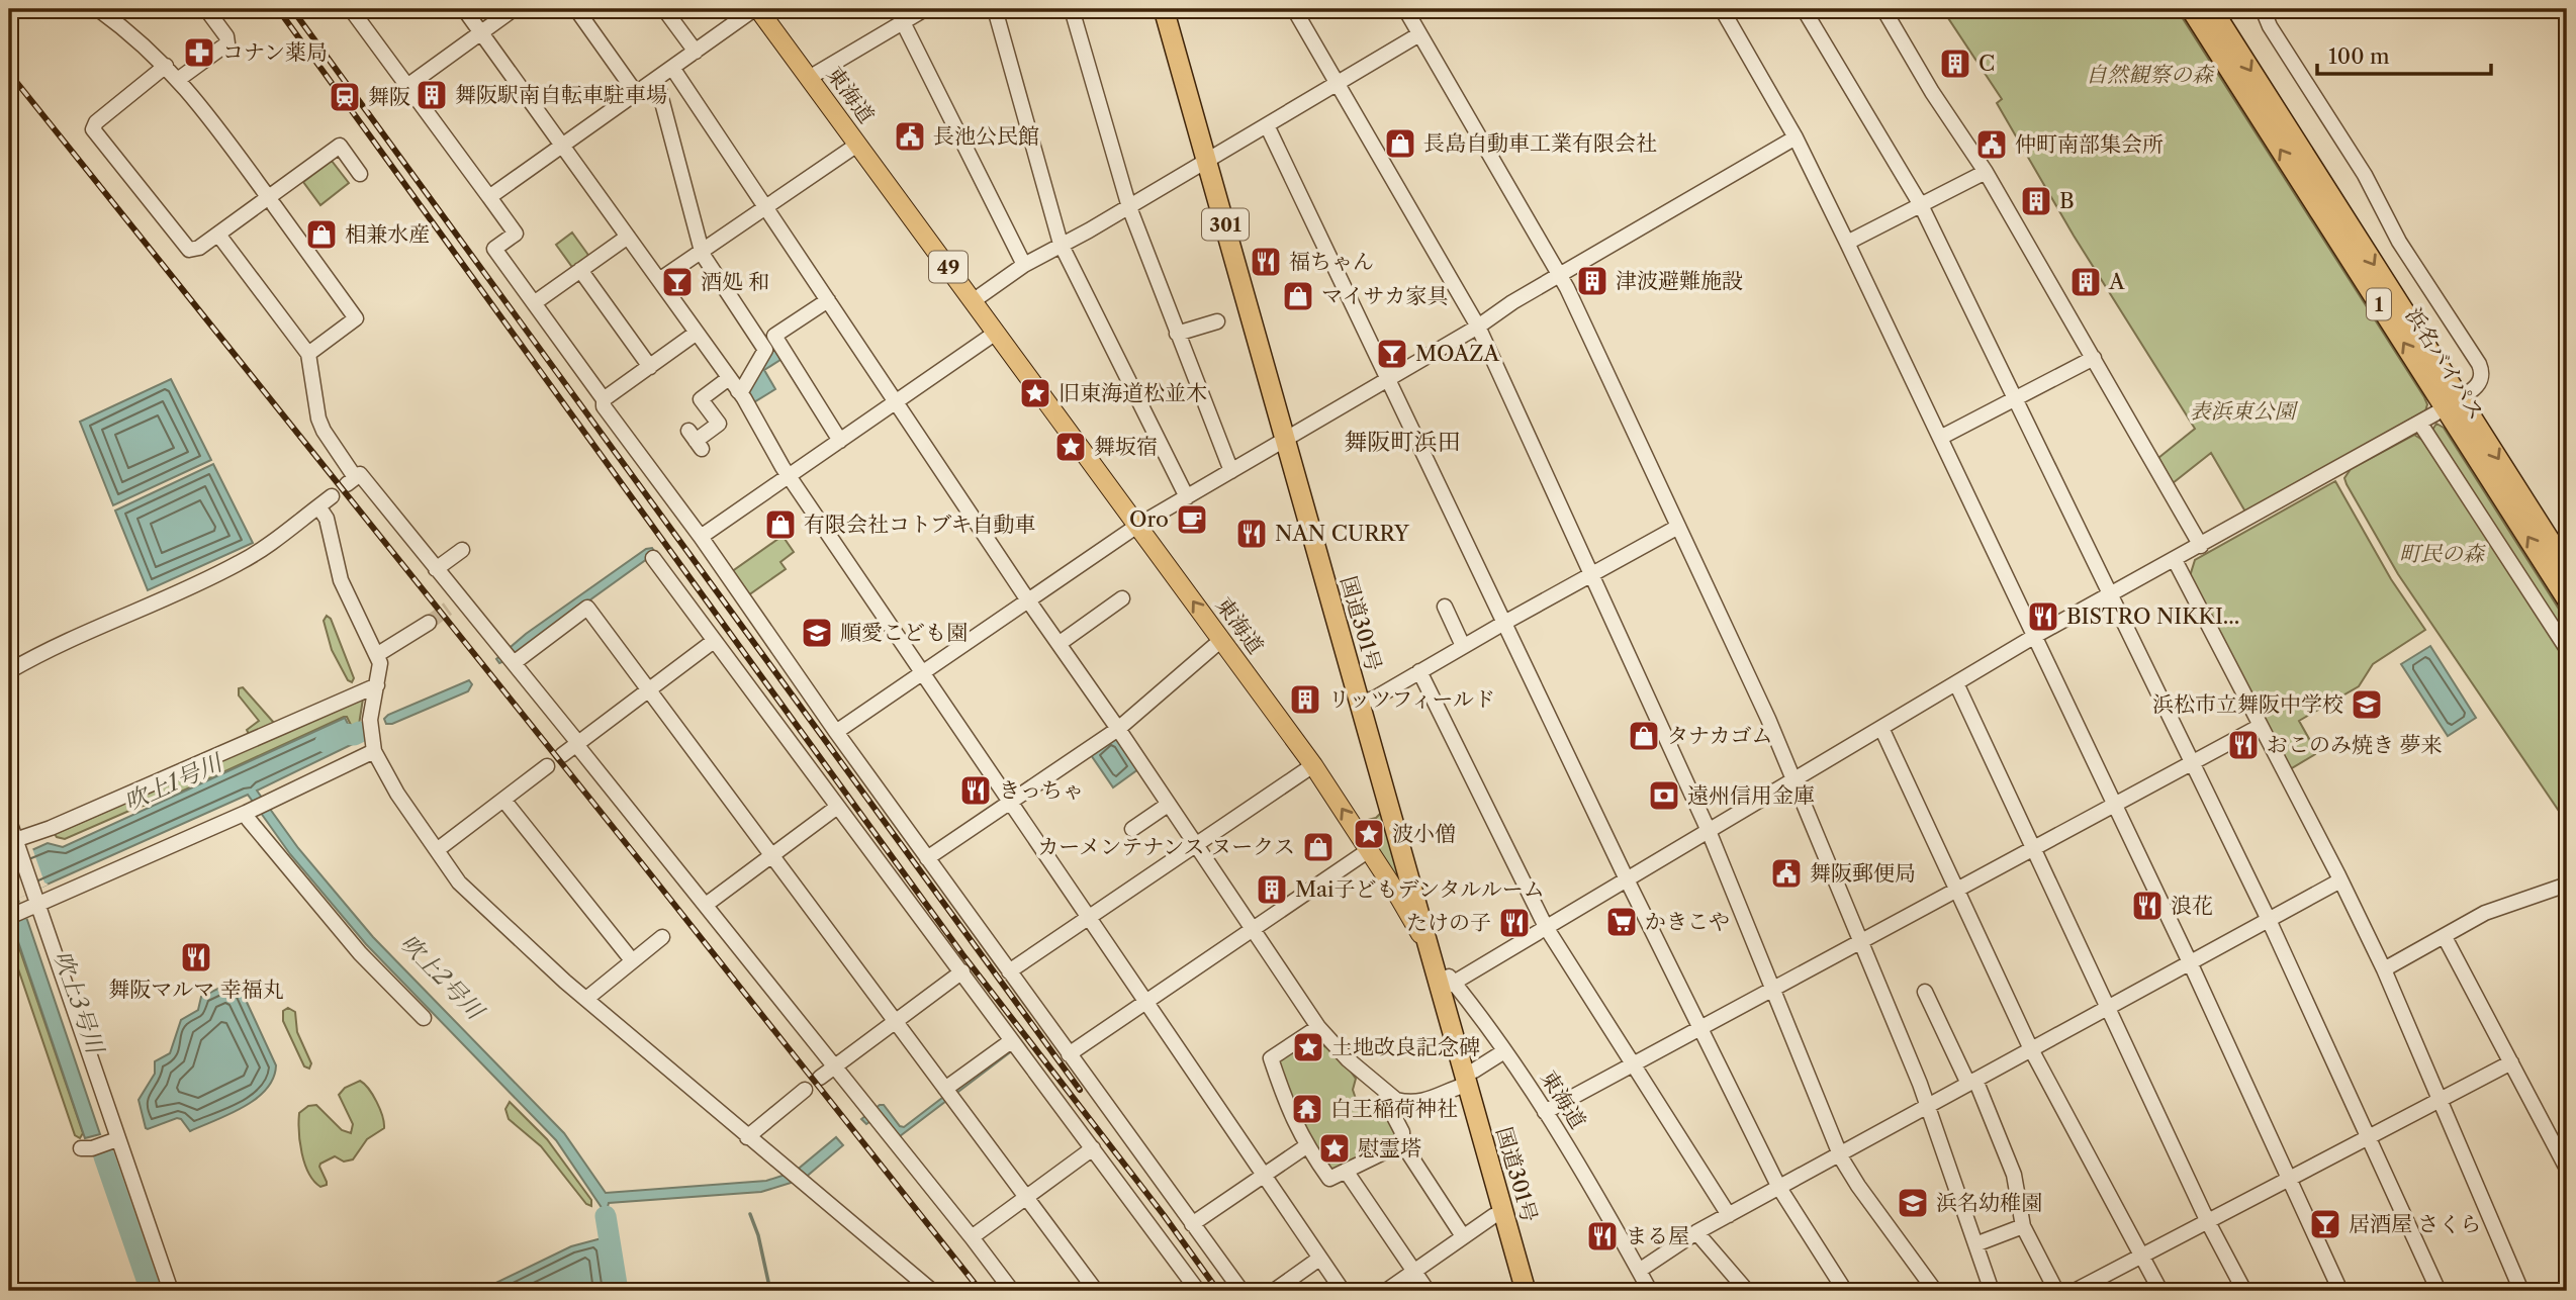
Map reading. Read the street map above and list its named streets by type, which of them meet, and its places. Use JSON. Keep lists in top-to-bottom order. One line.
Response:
{"streets":{"highway":["301","1","浜名バイパス","国道301号"],"main road":["東海道","49"]},"crossings":[["東海道","国道301号"]],"districts":["舞阪町浜田"],"water":["吹上1号川","吹上2号川","吹上3号川"],"parks":["自然観察の森","表浜東公園","町民の森"],"places":{"pharmacy":["コナン薬局"],"building":["C","舞阪駅南自転車駐車場","B","津波避難施設","A","リッツフィールド","Mai子どもデンタルルーム"],"station":["舞阪"],"public building":["長池公民館","仲町南部集会所","舞阪郵便局"],"shop":["長島自動車工業有限会社","相兼水産","マイサカ家具","有限会社コトブキ自動車","タナカゴム","カーメンテナンス ヌークス"],"restaurant":["福ちゃん","NAN CURRY","BISTRO NIKKI...","おこのみ焼き 夢来","きっちゃ","浪花","たけの子","舞阪マルマ 幸福丸","まる屋"],"bar":["酒処 和","MOAZA","居酒屋 さくら"],"place":["旧東海道松並木","舞坂宿","波小僧","土地改良記念碑","慰霊塔"],"cafe":["Oro"],"school or university":["順愛こども園","浜松市立舞阪中学校","浜名幼稚園"],"bank":["遠州信用金庫"],"supermarket":["かきこや"],"temple":["白王稲荷神社"]},"scale_bar":"100 m"}
